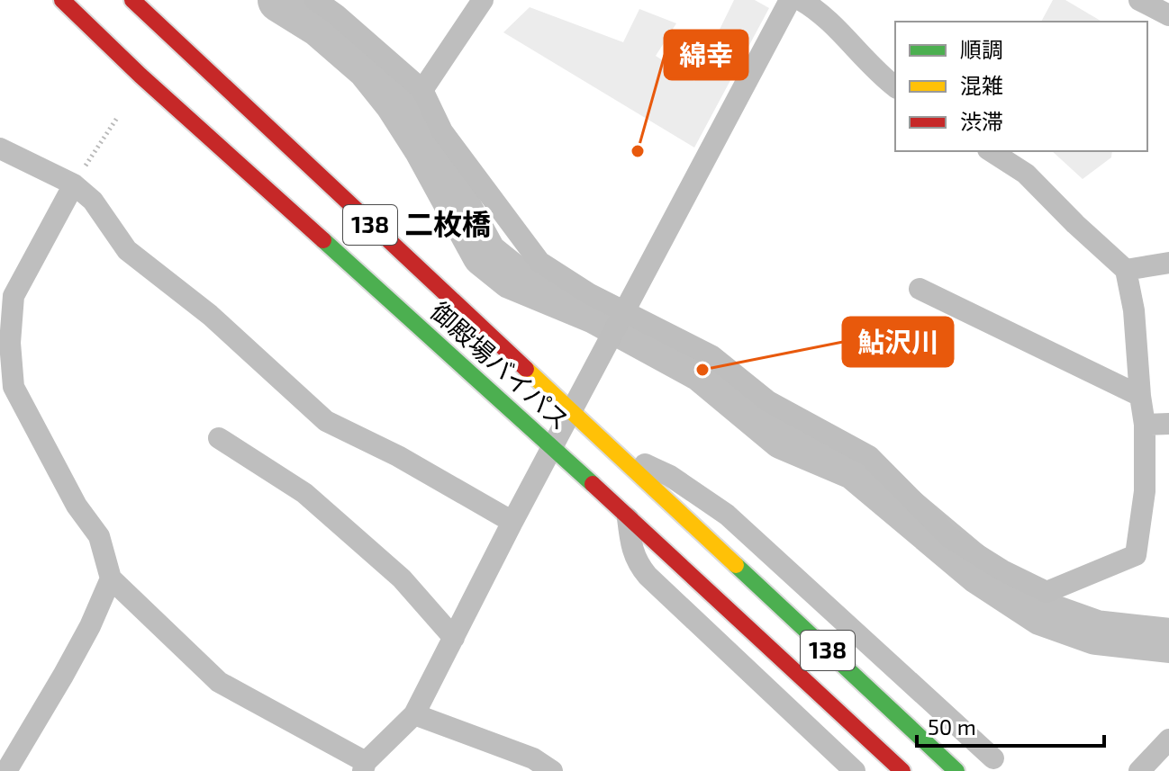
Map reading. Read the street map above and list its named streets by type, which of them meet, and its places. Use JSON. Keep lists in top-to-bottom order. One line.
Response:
{"streets":{"highway":["138","御殿場バイパス"]},"districts":["二枚橋"],"places":["綿幸","鮎沢川"],"legend":["順調","混雑","渋滞"],"scale_bar":"50 m"}
